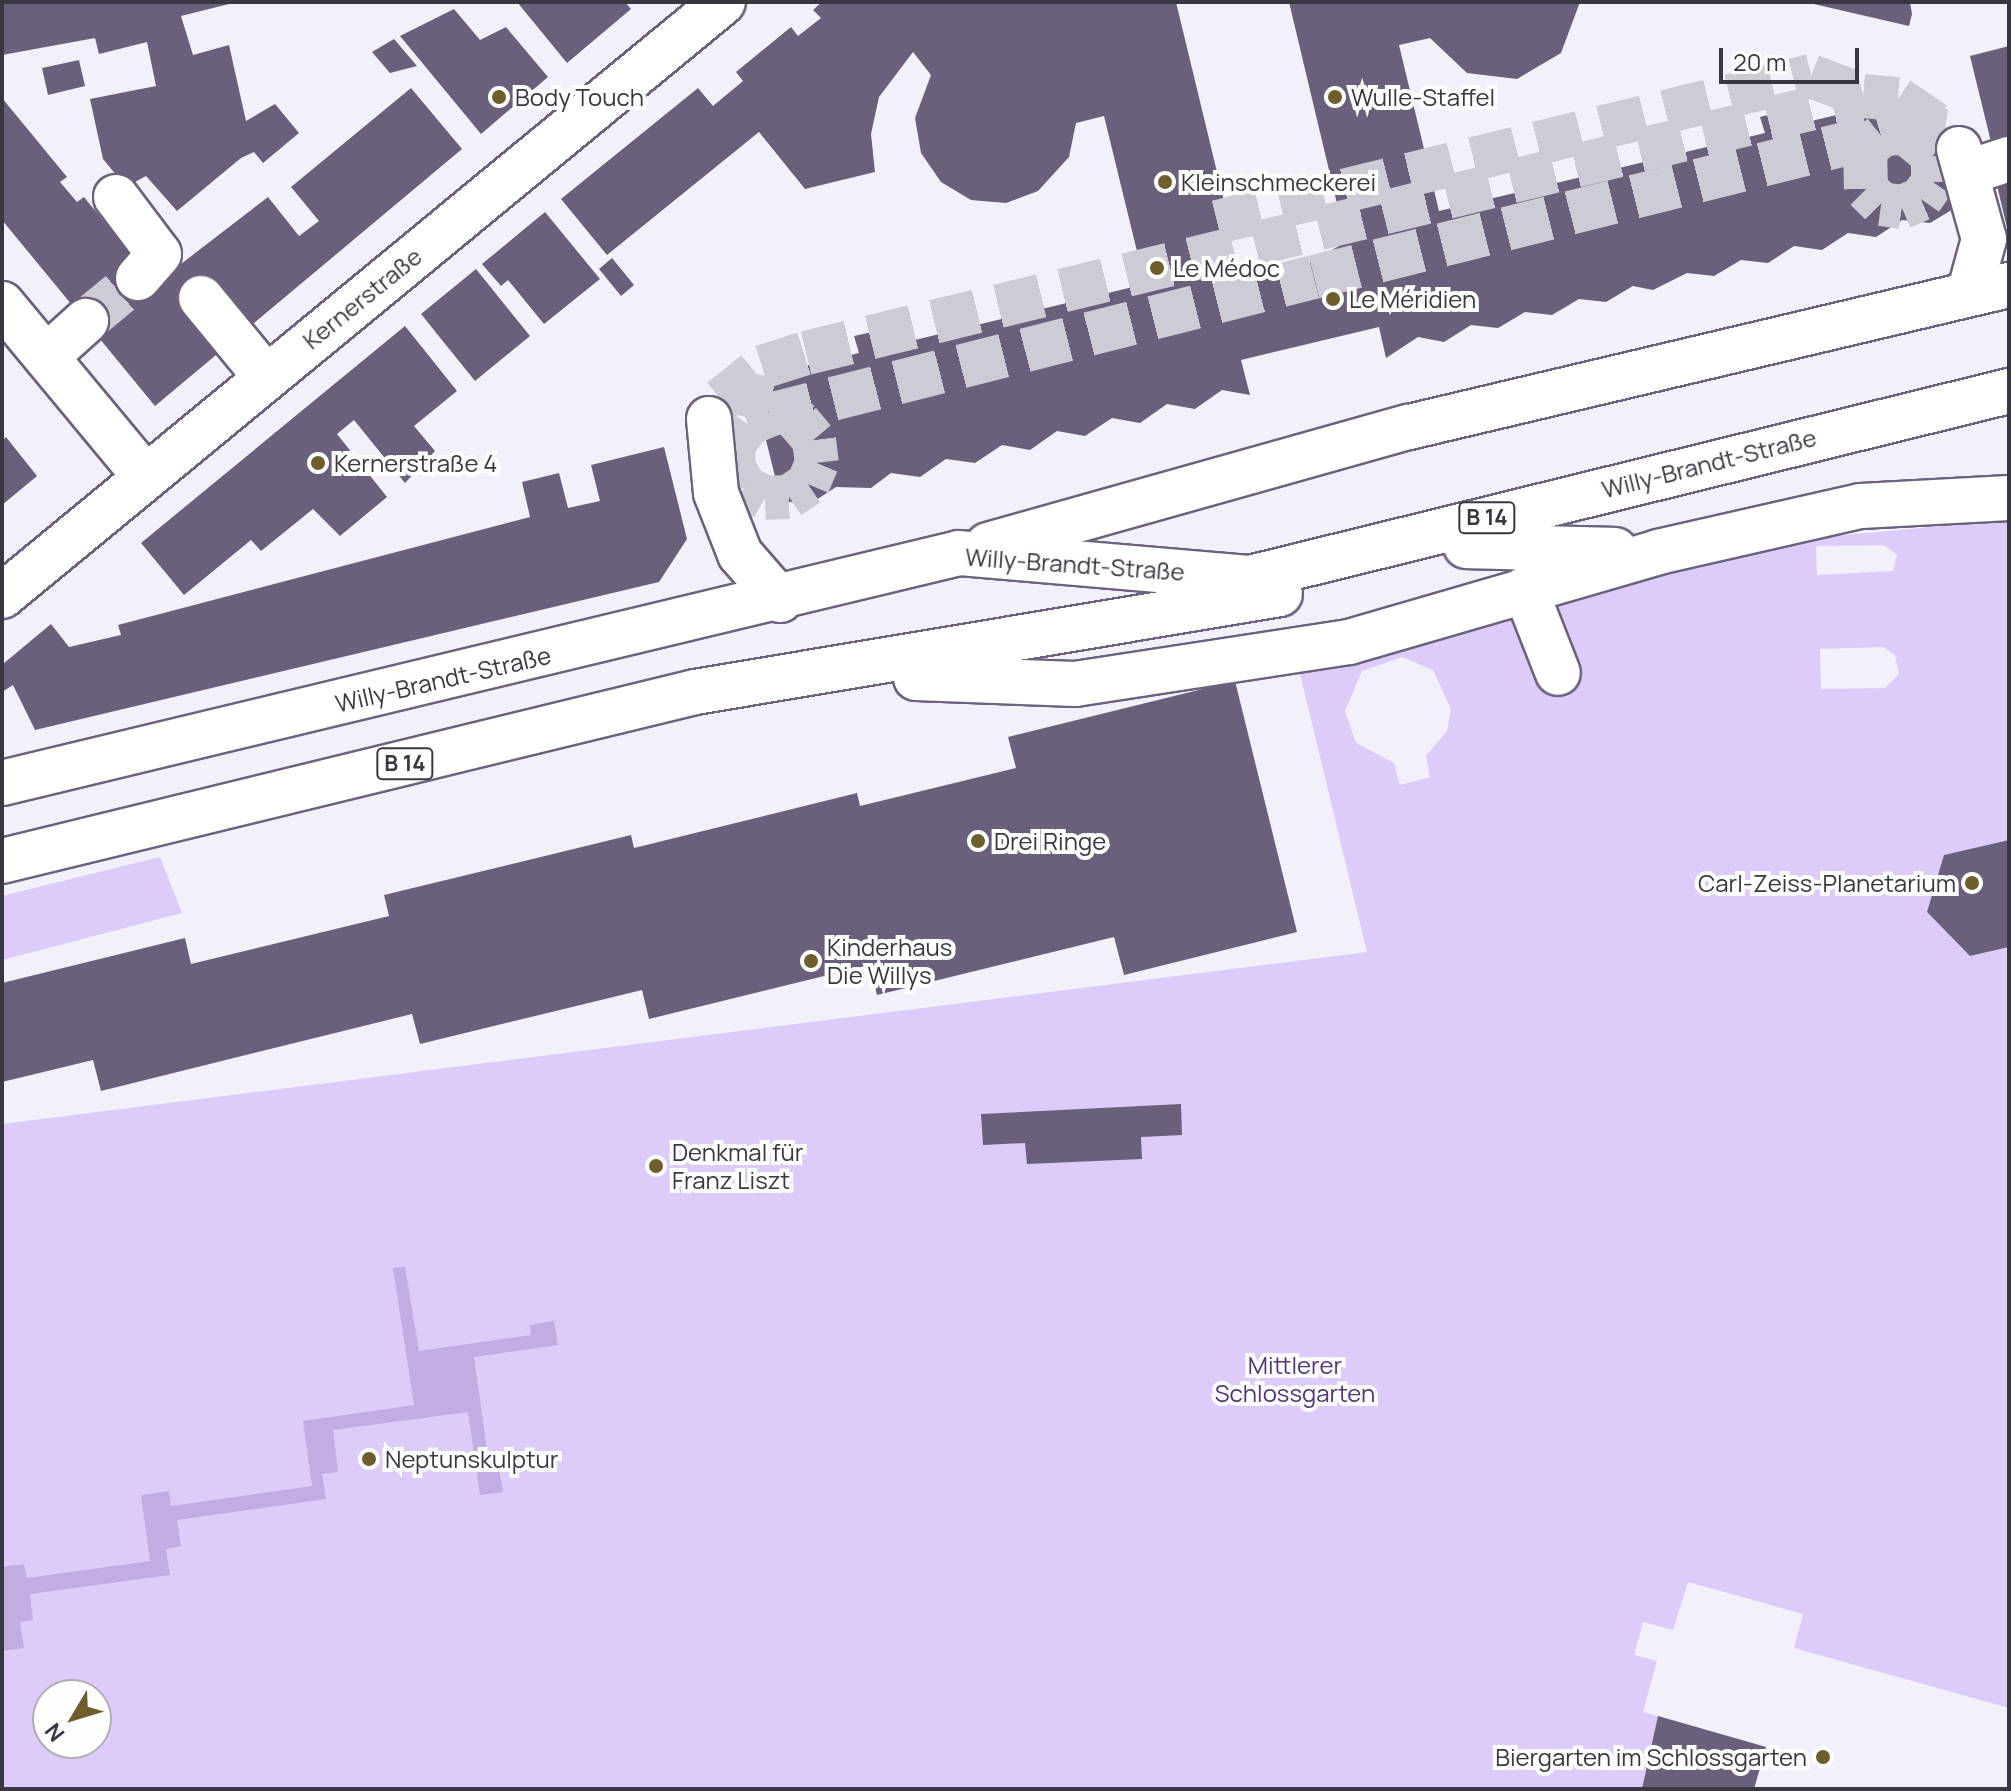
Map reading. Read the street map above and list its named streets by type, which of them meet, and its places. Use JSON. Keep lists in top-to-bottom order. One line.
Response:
{"streets":{"main road":["Kernerstraße","Willy-Brandt-Straße","B 14"]},"parks":["Mittlerer Schlossgarten"],"places":["Body Touch","Wulle-Staffel","Kleinschmeckerei","Le Médoc","Le Méridien","Kernerstraße 4","Drei Ringe","Carl-Zeiss-Planetarium","Kinderhaus Die Willys","Denkmal für Franz Liszt","Neptunskulptur","Biergarten im Schlossgarten"],"scale_bar":"20 m","north":"bottom left"}
